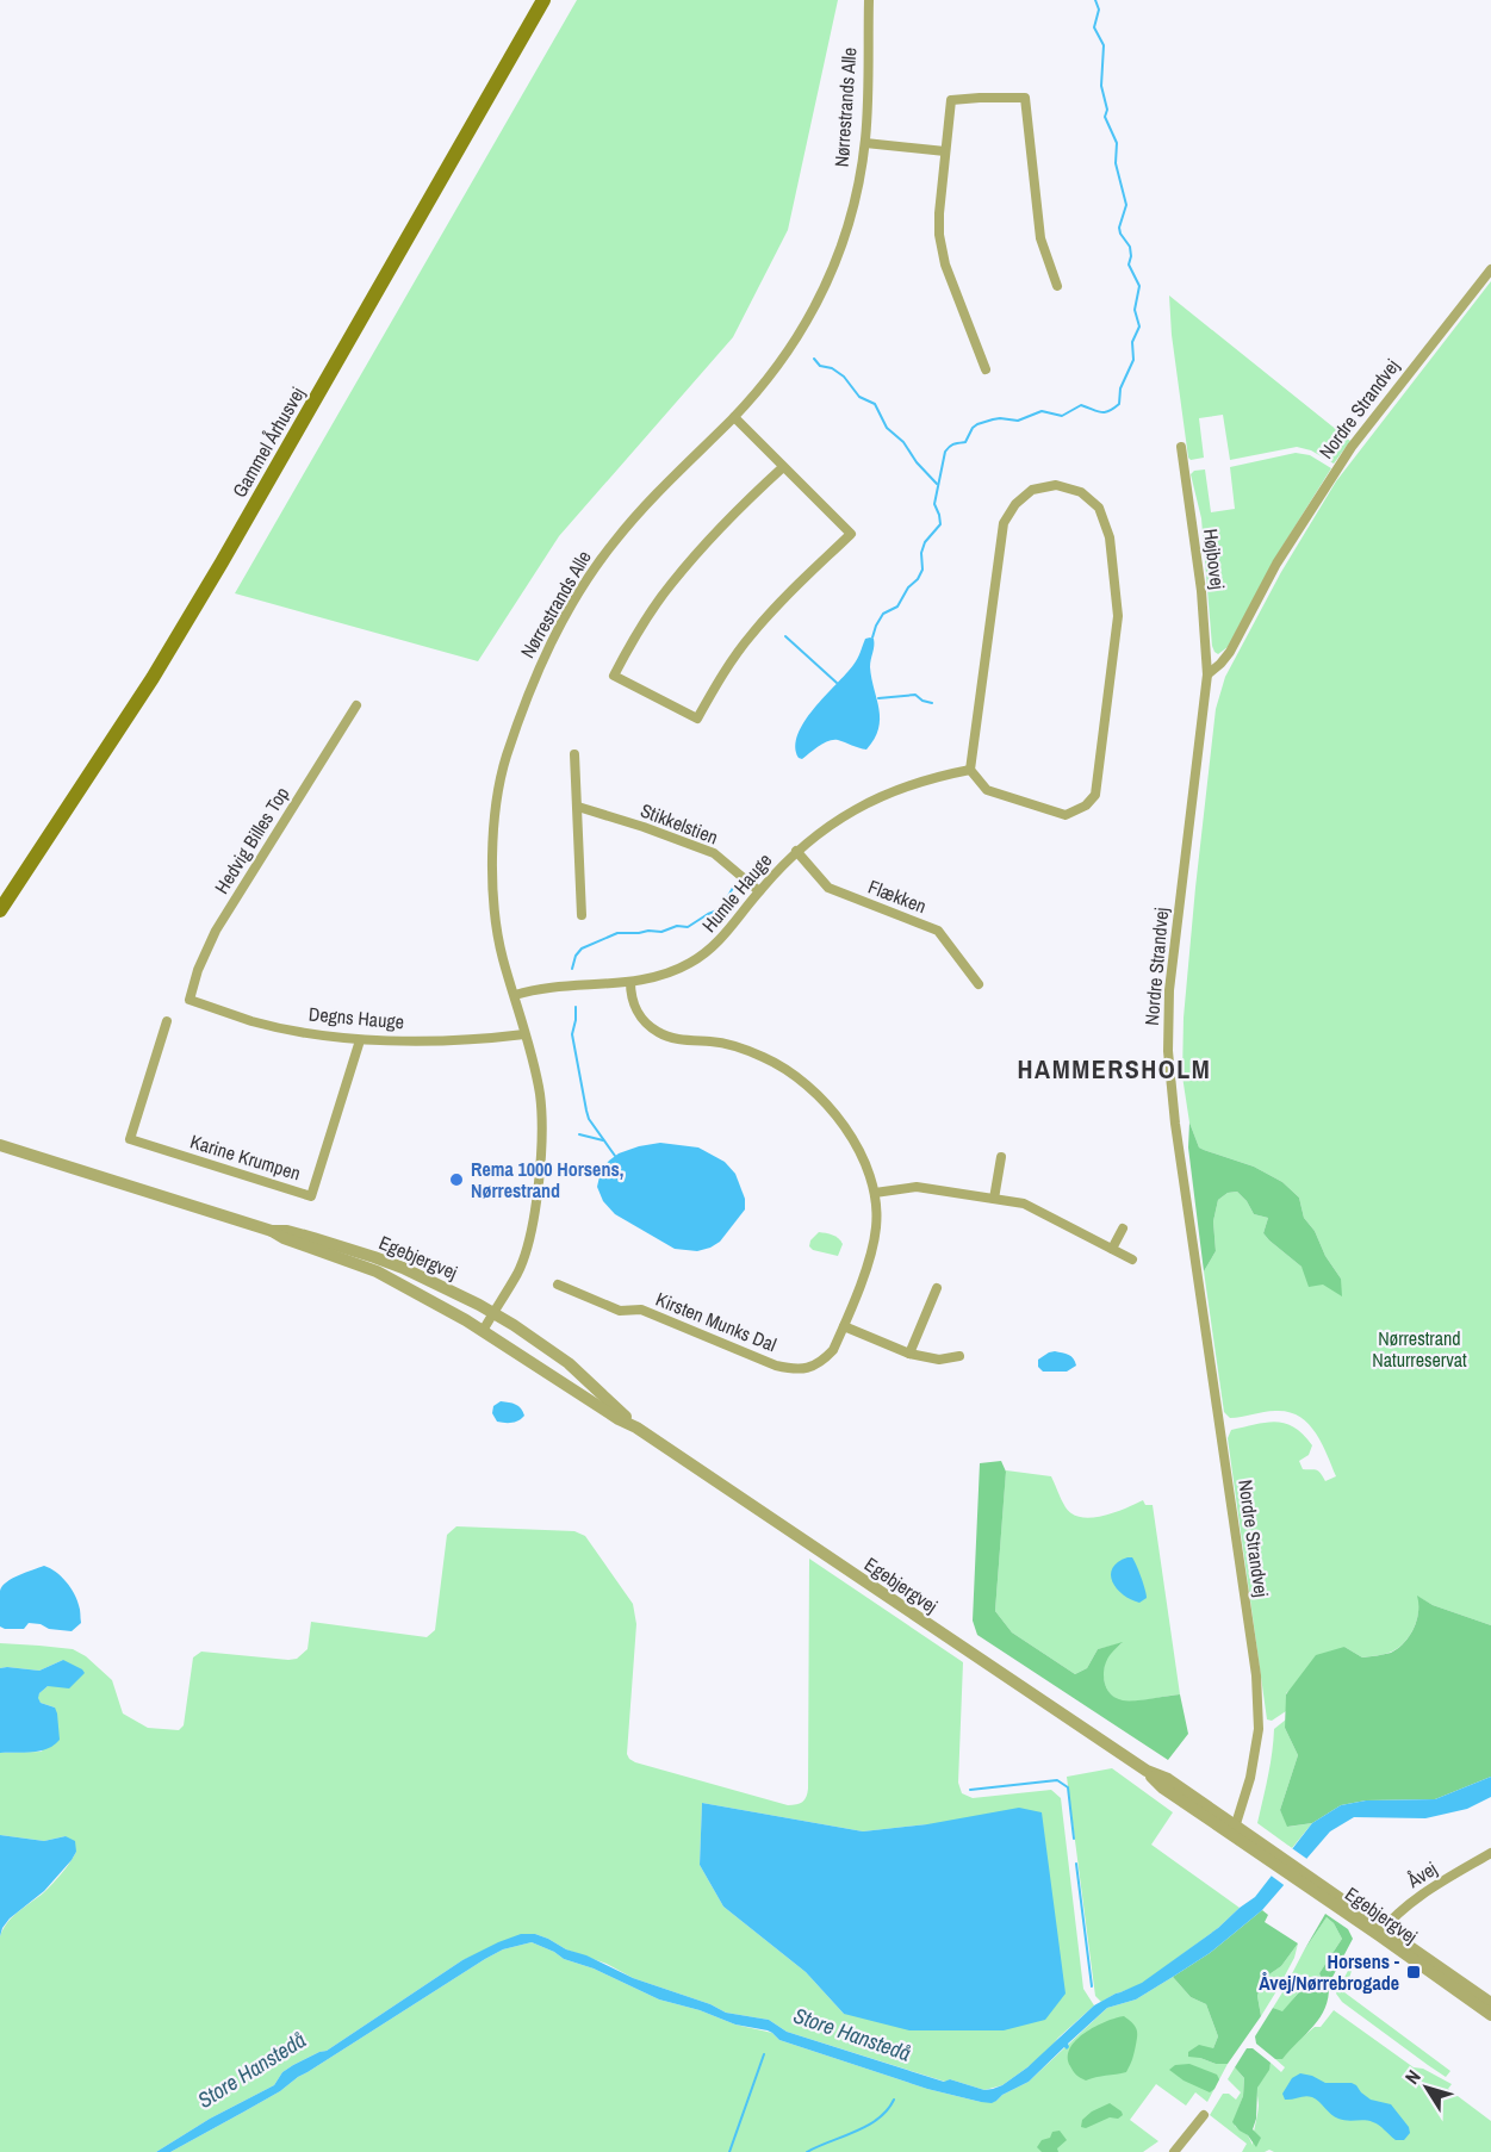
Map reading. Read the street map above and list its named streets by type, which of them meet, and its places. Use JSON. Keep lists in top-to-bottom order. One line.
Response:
{"streets":{"main road":["Gammel Århusvej"],"street":["Nørrestrands Alle","Nordre Strandvej","Højbovej","Stikkelstien","Hedvig Billes Top","Humle Hauge","Flækken","Degns Hauge","Karine Krumpen","Egebjergvej","Kirsten Munks Dal","Åvej"]},"crossings":[["Nørrestrands Alle","Humle Hauge"],["Nørrestrands Alle","Degns Hauge"],["Nørrestrands Alle","Egebjergvej"],["Nordre Strandvej","Højbovej"],["Nordre Strandvej","Egebjergvej"],["Stikkelstien","Humle Hauge"],["Hedvig Billes Top","Degns Hauge"],["Humle Hauge","Flækken"],["Humle Hauge","Kirsten Munks Dal"],["Degns Hauge","Karine Krumpen"],["Egebjergvej","Åvej"]],"districts":["HAMMERSHOLM"],"water":["Store Hanstedå"],"parks":["Nørrestrand Naturreservat"],"places":{"other":["Rema 1000 Horsens, Nørrestrand"],"transit":["Horsens - Åvej/Nørrebrogade"]},"north":"top left"}
